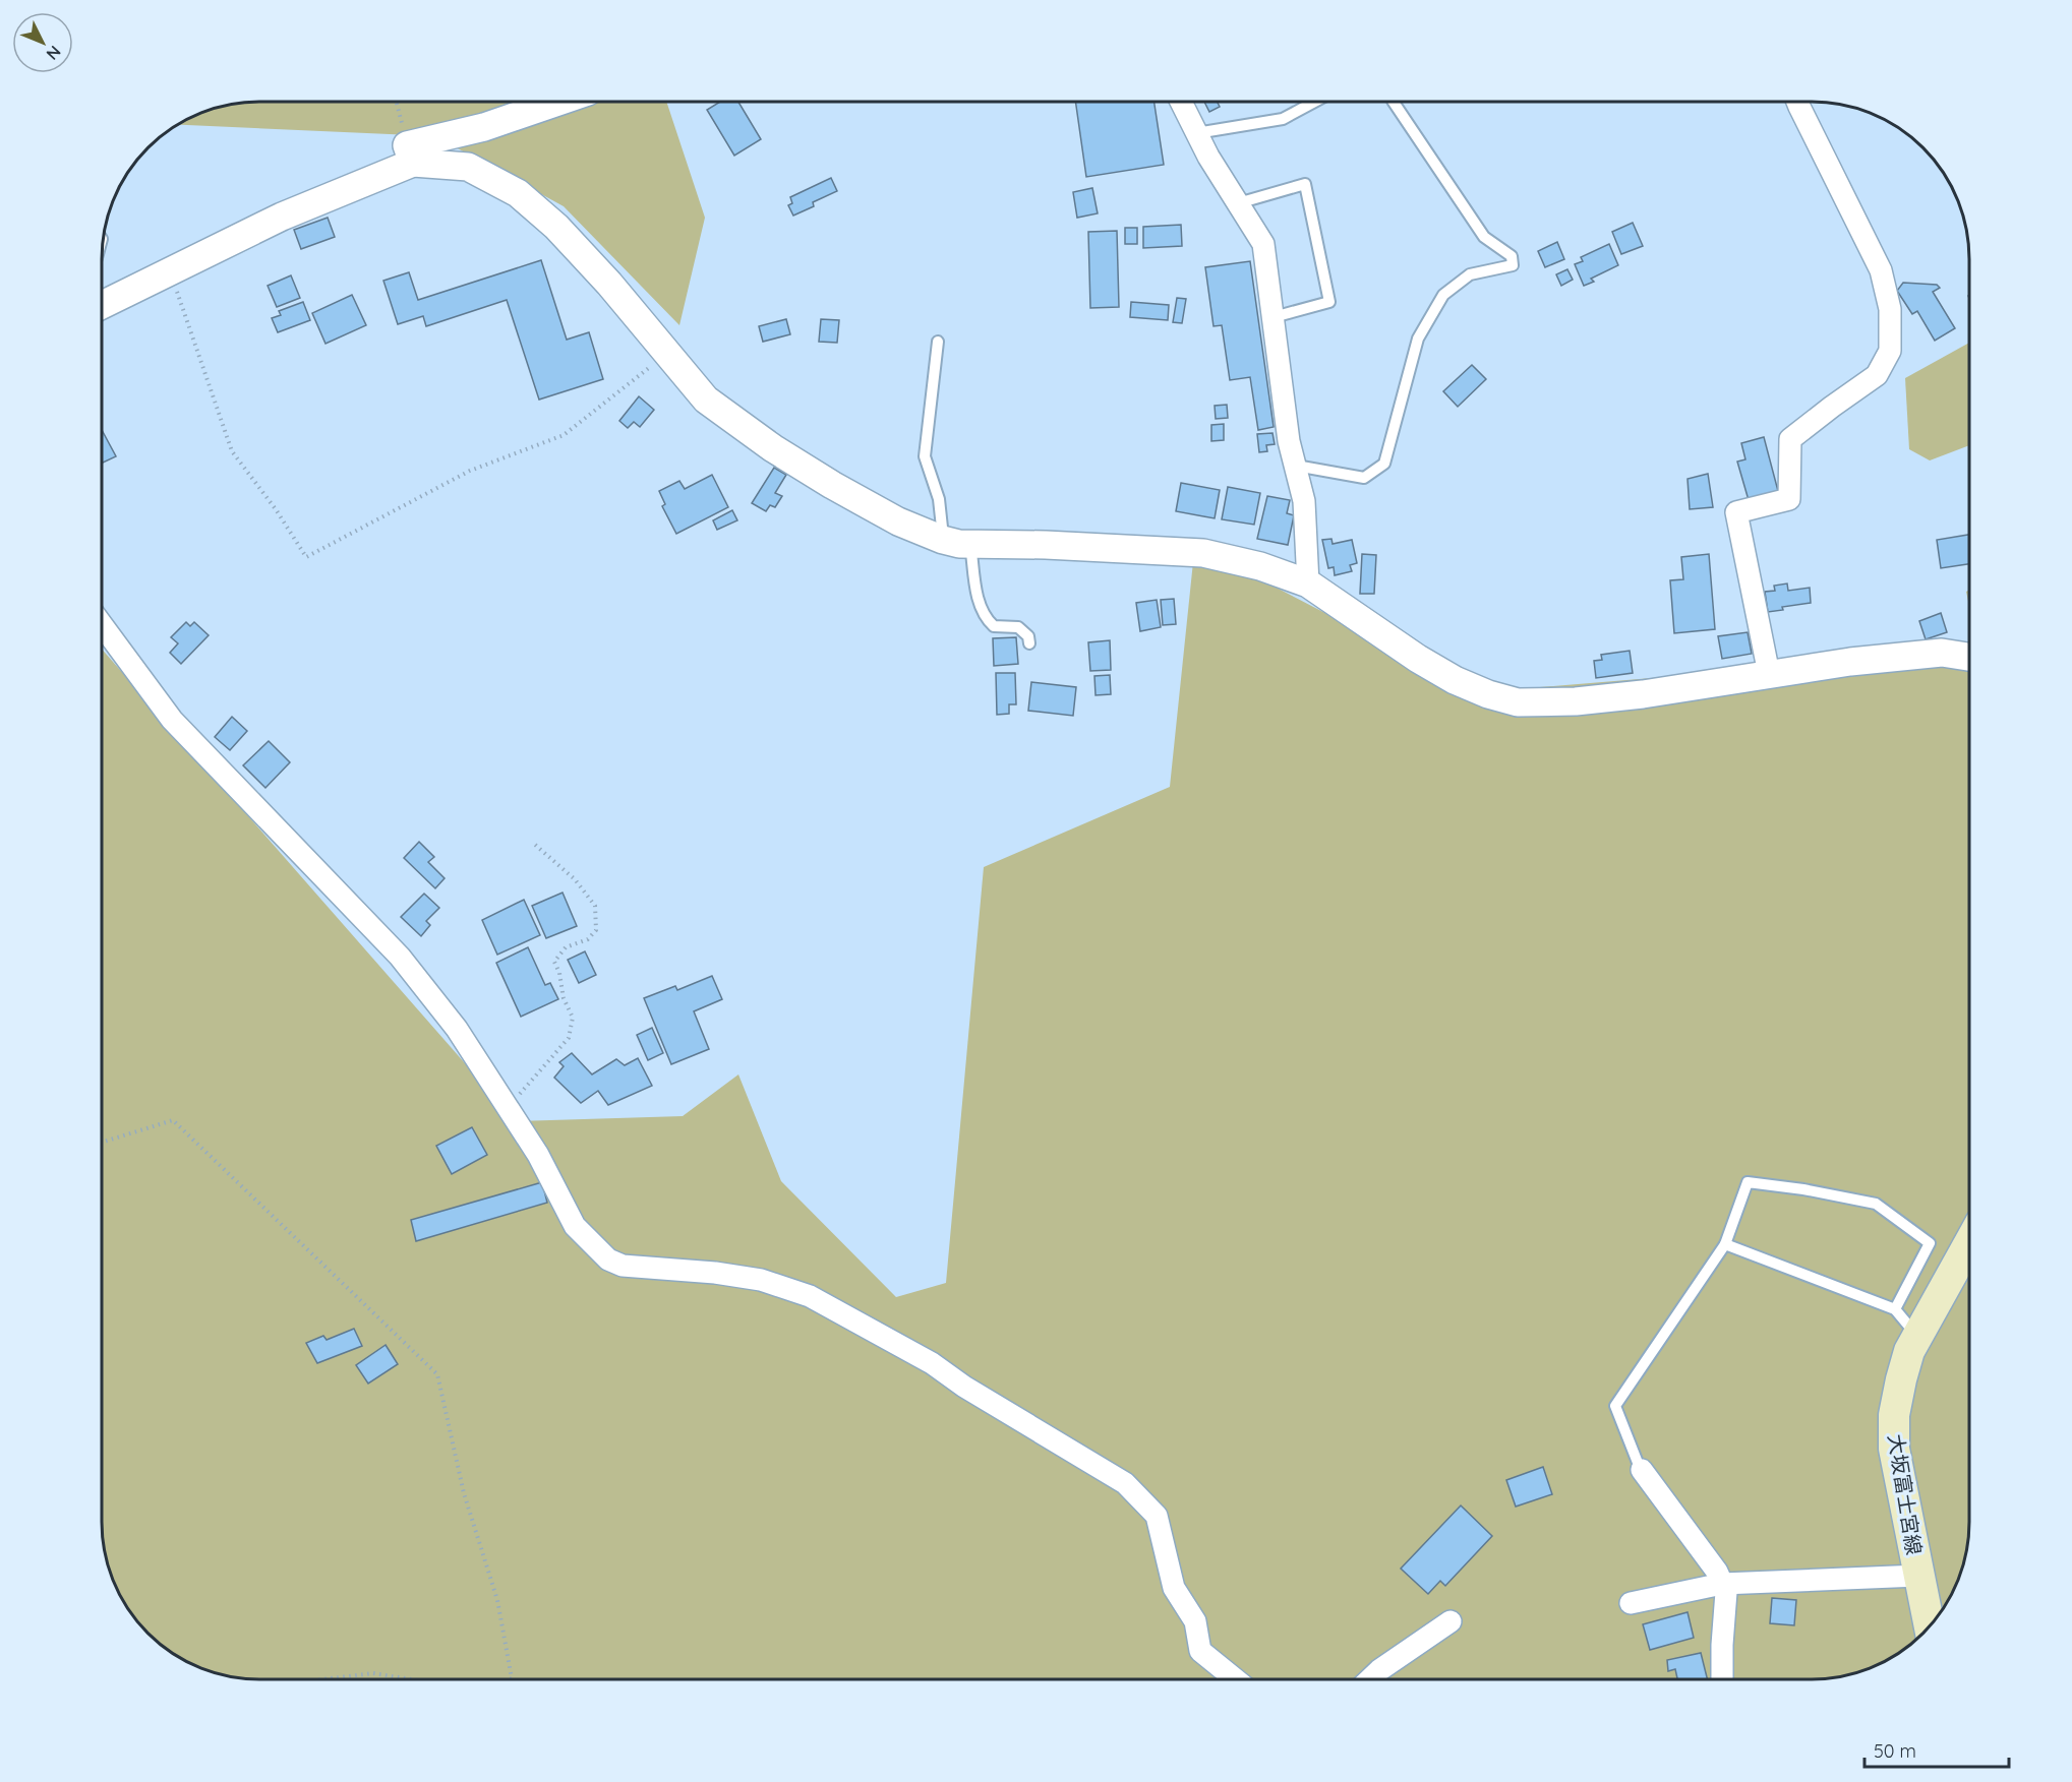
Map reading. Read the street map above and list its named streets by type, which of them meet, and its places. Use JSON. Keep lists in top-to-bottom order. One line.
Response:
{"streets":{"main road":["大坂富士宮線"]},"scale_bar":"50 m","north":"bottom right"}
